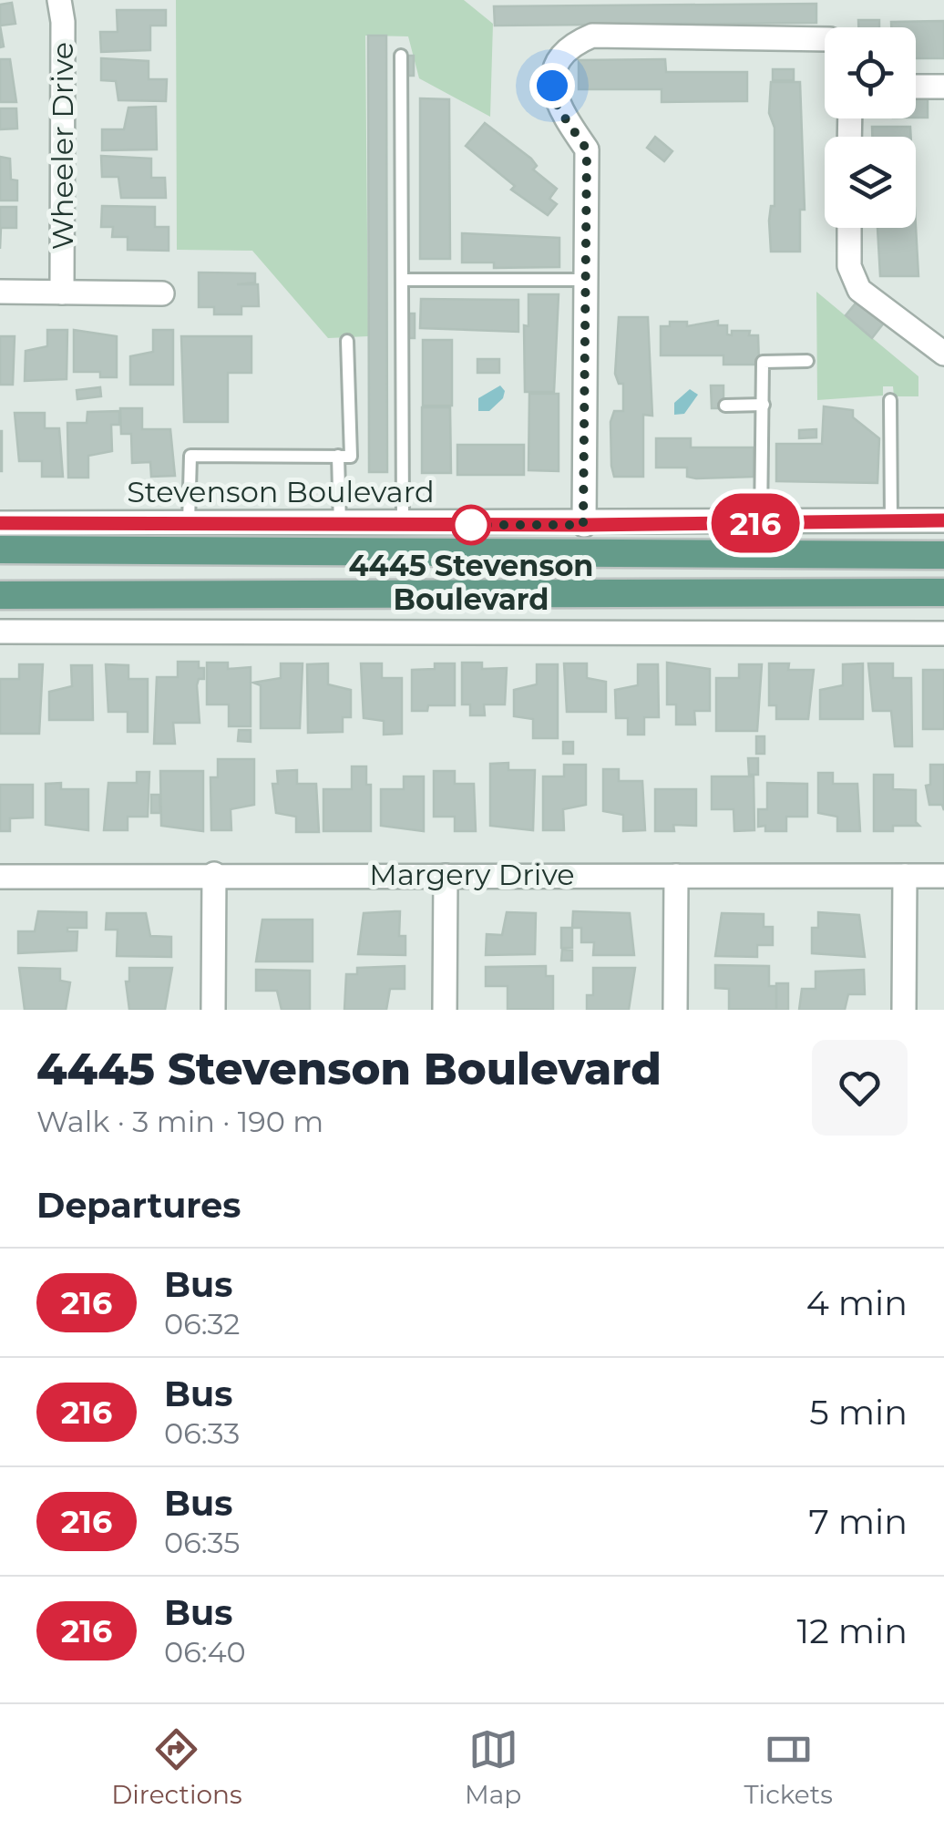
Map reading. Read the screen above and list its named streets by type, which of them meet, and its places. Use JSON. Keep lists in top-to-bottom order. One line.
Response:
{"streets":{"main road":["Stevenson Boulevard"],"street":["Wheeler Drive","Margery Drive"]},"places":["4445 Stevenson Boulevard"],"lines":["bus line 216"],"page":{"on_map":"216","heading":[["4445 Stevenson Boulevard","Walk · 3 min · 190 m"],"Departures"],"list":[{"mark":"216","name":"Bus","note":"06:32","value":"4 min"},{"mark":"216","name":"Bus","note":"06:33","value":"5 min"},{"mark":"216","name":"Bus","note":"06:35","value":"7 min"},{"mark":"216","name":"Bus","note":"06:40","value":"12 min"}],"tabs":["Directions","Map","Tickets"]}}
